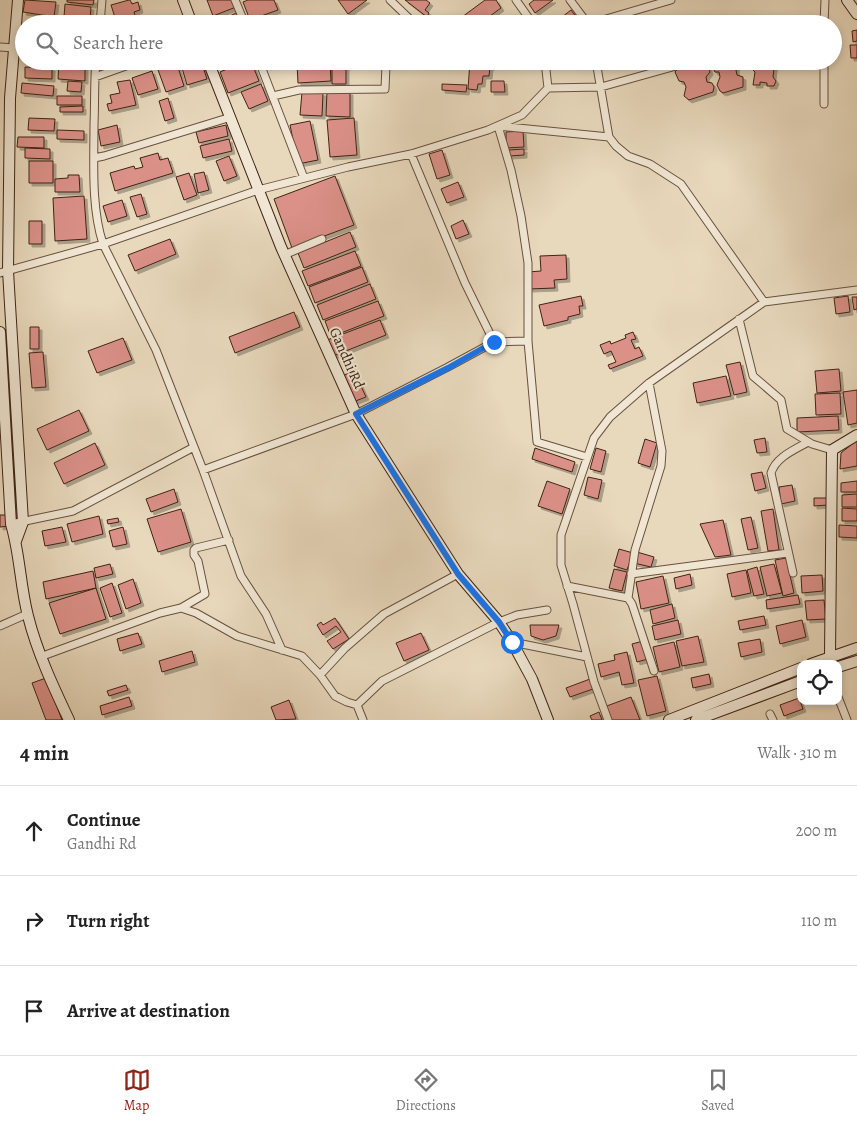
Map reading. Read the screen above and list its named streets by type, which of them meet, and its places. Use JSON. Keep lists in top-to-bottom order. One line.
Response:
{"streets":{"street":["Gandhi Rd"]},"page":{"search":"Search here","heading":["4 min","Walk · 310 m"],"list":[["Continue","Gandhi Rd","200 m"],["Turn right","110 m"],"Arrive at destination"],"nav":["Map","Directions","Saved"]}}
